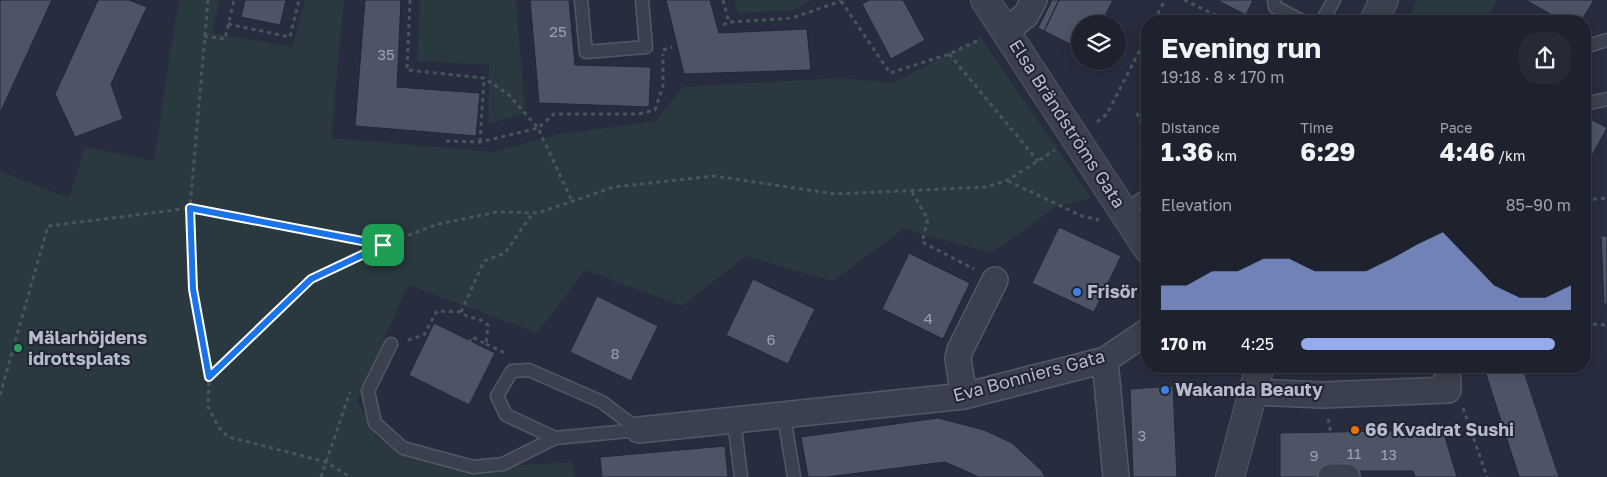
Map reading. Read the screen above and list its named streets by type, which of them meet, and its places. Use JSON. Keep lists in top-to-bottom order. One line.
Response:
{"streets":{"street":["Elsa Brändströms Gata","Eva Bonniers Gata"]},"places":["Frisör","Mälarhöjdens idrottsplats","Wakanda Beauty","66 Kvadrat Sushi"],"house_numbers":["25","35","4","6","8","3","11","13","9"],"page":{"heading":["Evening run","19:18 · 8 × 170 m"],"stats":[["Distance","1.36 km"],["Time","6:29"],["Pace","4:46 /km"]],"chart":["Elevation","85–90 m"],"list":[{"name":"170 m","note":"4:25"}]}}
